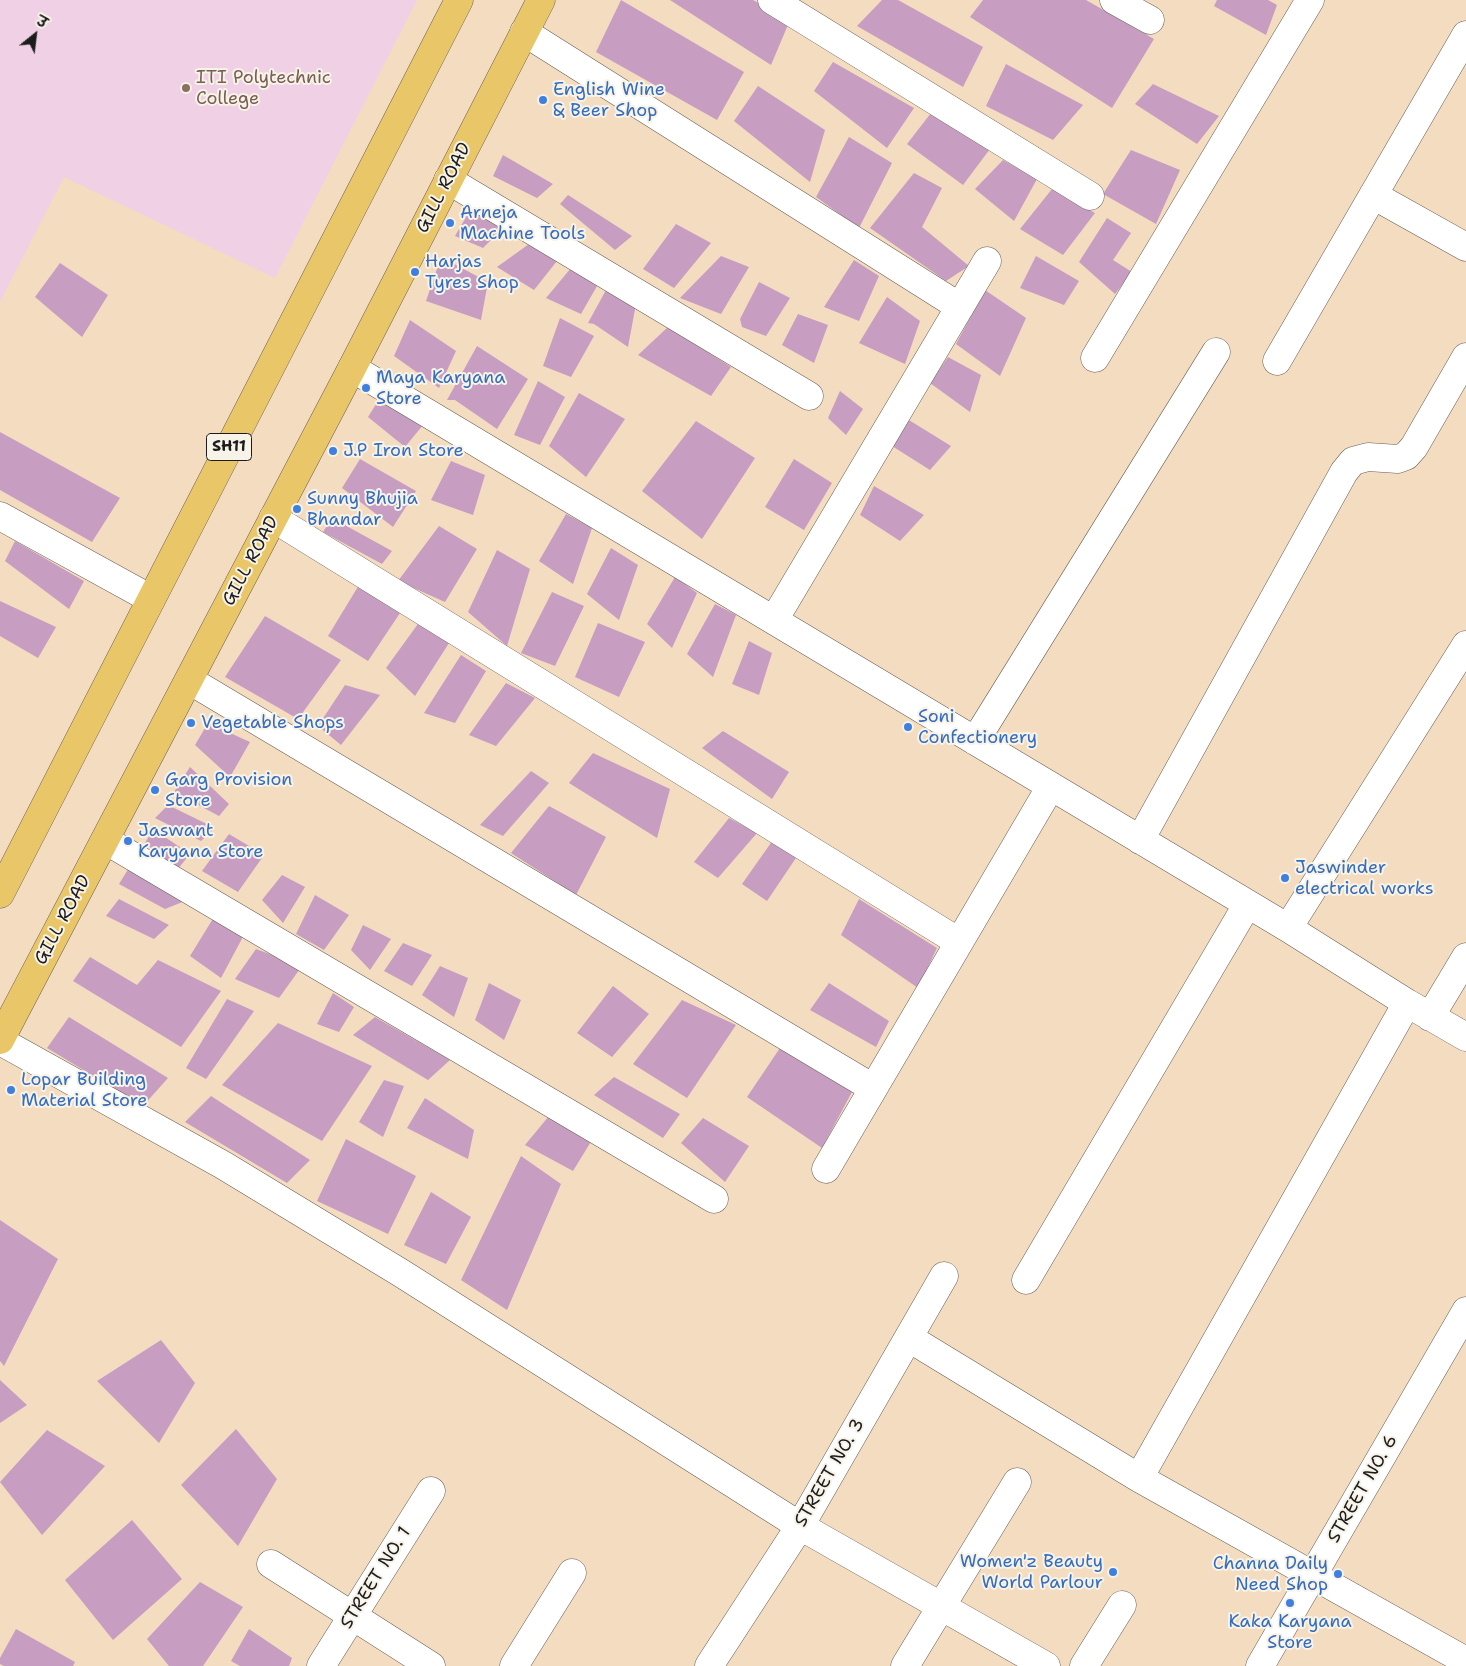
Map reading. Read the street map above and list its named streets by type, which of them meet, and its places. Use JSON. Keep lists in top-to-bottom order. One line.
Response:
{"streets":{"main road":["GILL ROAD","SH11"],"street":["STREET NO. 3","STREET NO. 6","STREET NO. 1"]},"places":["ITI Polytechnic College","English Wine & Beer Shop","Arneja Machine Tools","Harjas Tyres Shop","Maya Karyana Store","J.P Iron Store","Sunny Bhujia Bhandar","Vegetable Shops","Soni Confectionery","Garg Provision Store","Jaswant Karyana Store","Jaswinder electrical works","Lopar Building Material Store","Women'z Beauty World Parlour","Channa Daily Need Shop","Kaka Karyana Store"],"north":"top right"}
